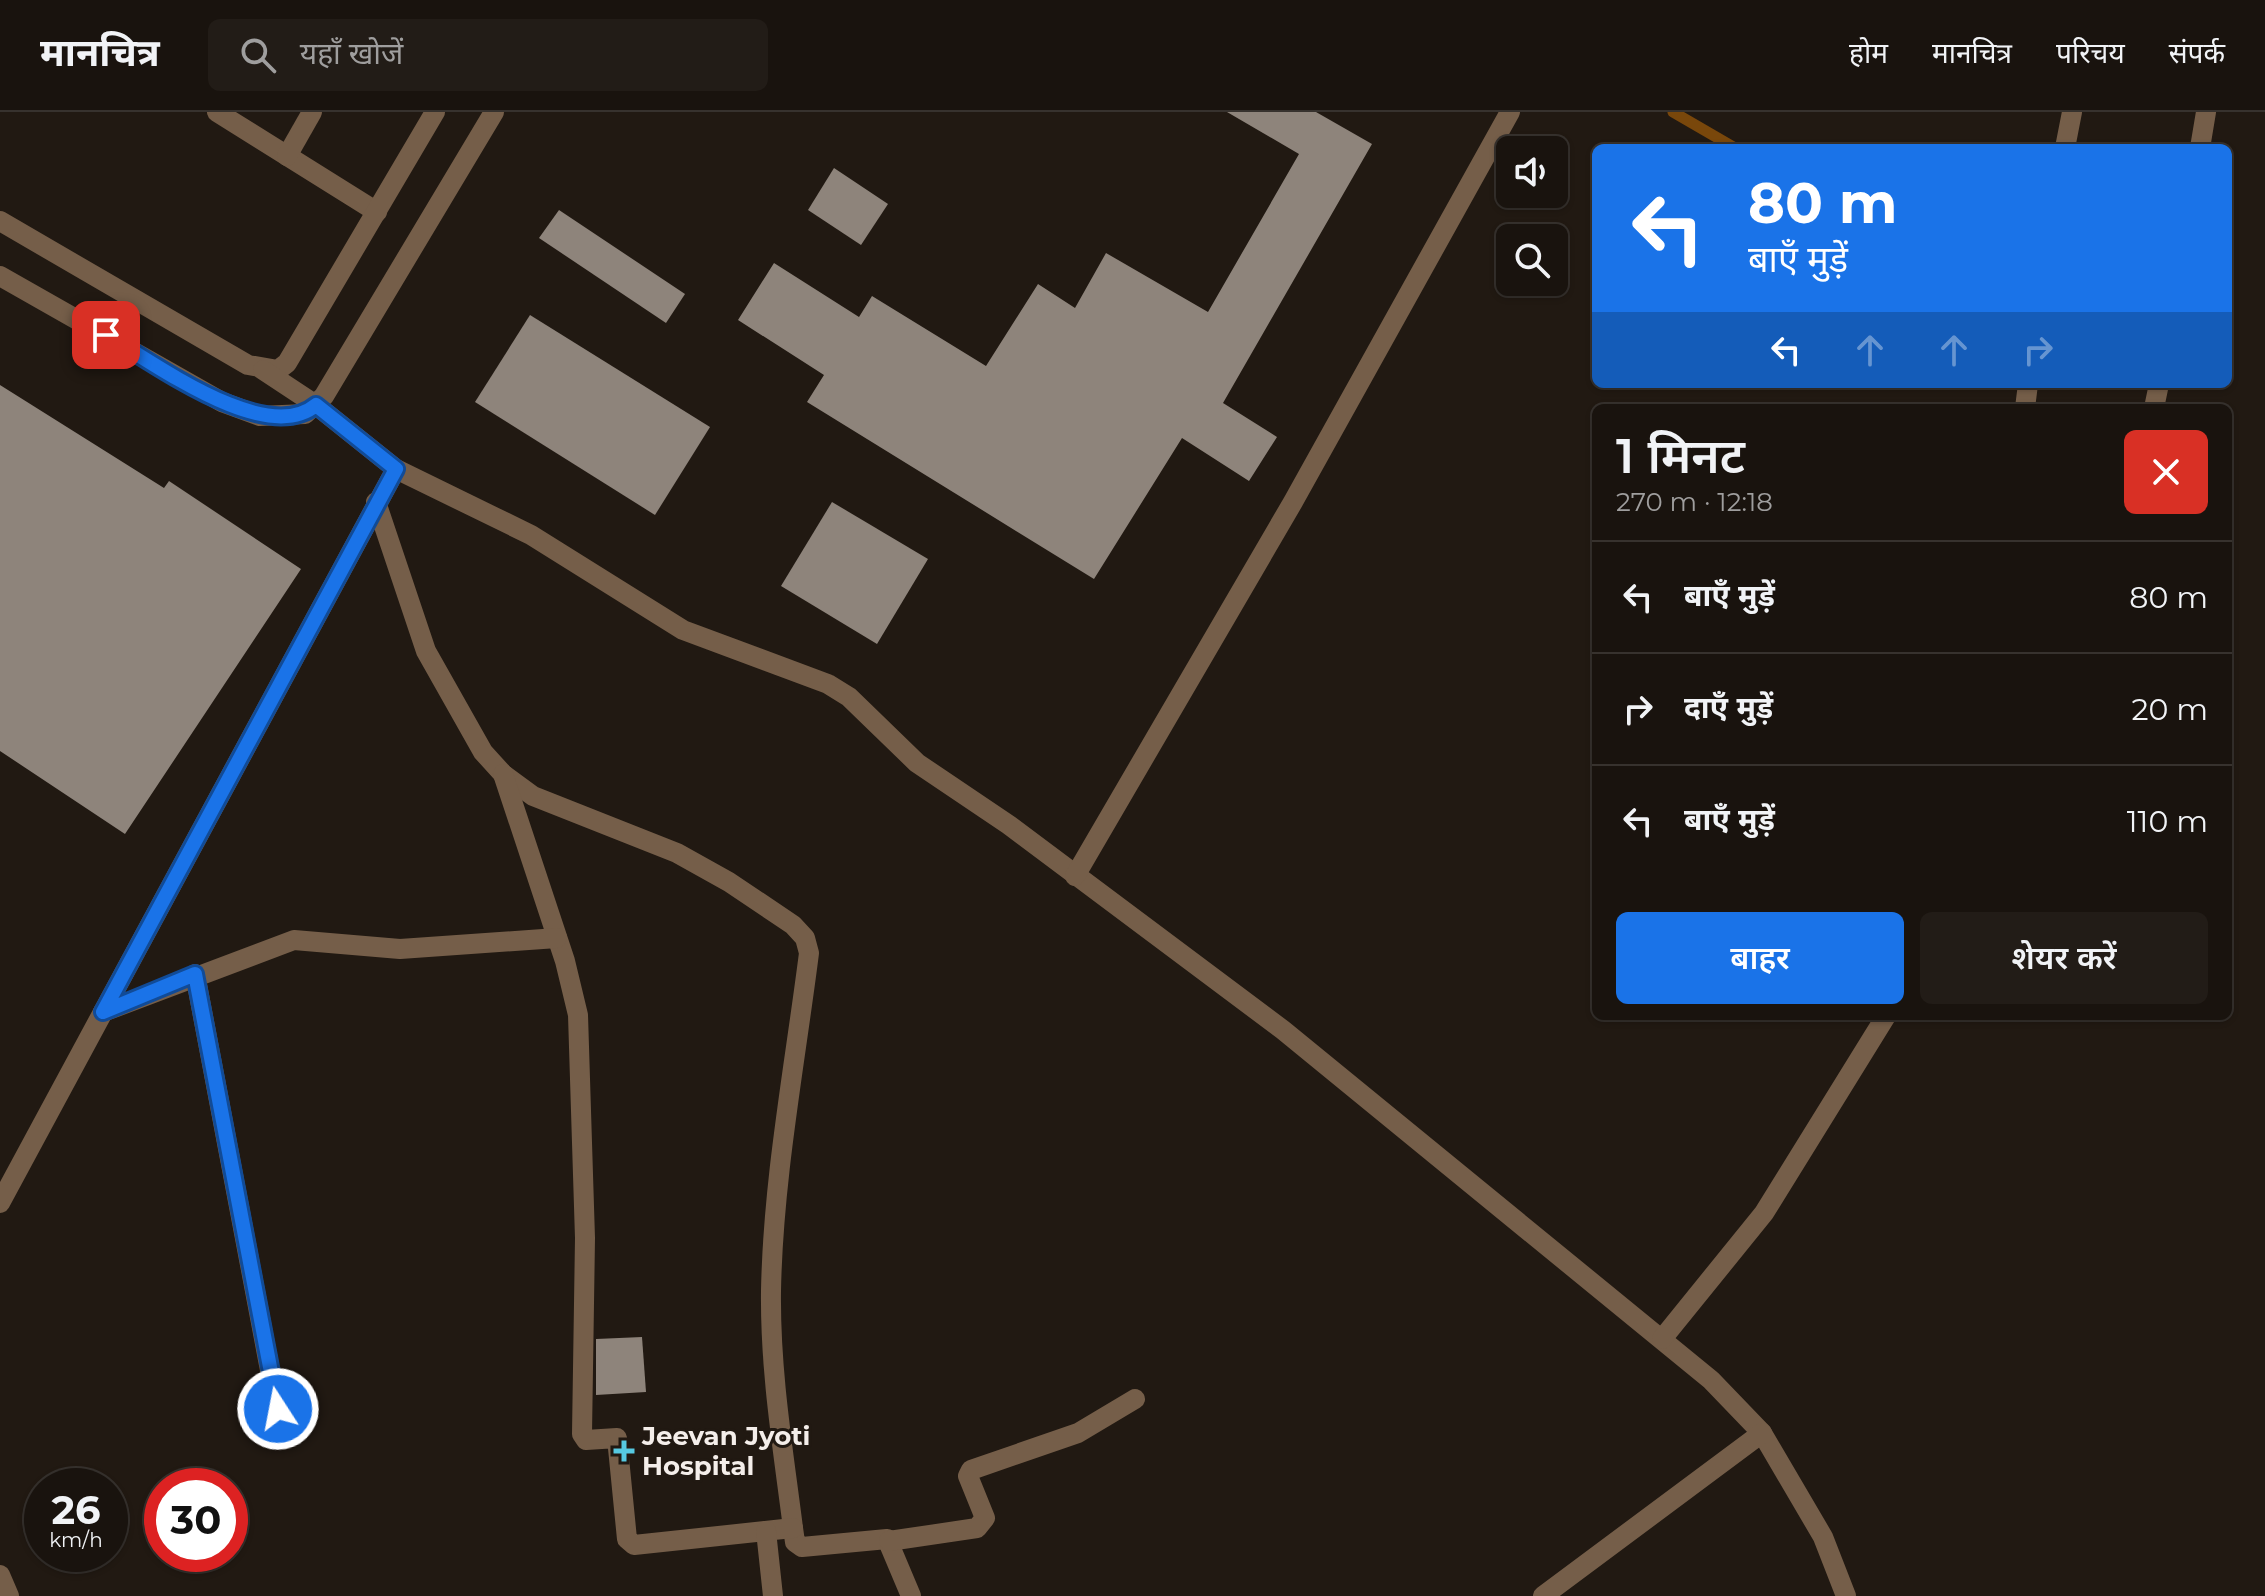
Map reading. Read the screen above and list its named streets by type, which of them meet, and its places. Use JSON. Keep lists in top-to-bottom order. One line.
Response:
{"places":{"health":["Jeevan Jyoti Hospital"]},"page":{"header":"मानचित्र","search":"यहाँ खोजें","nav":["होम","मानचित्र","परिचय","संपर्क"],"turn":["80 m","बाएँ मुड़ें"],"heading":["1 मिनट","270 m · 12:18"],"list":[{"name":"बाएँ मुड़ें","value":"80 m"},{"name":"दाएँ मुड़ें","value":"20 m"},{"name":"बाएँ मुड़ें","value":"110 m"}],"buttons":["बाहर","शेयर करें"],"speed":"26 km/h","limit":"30"}}
